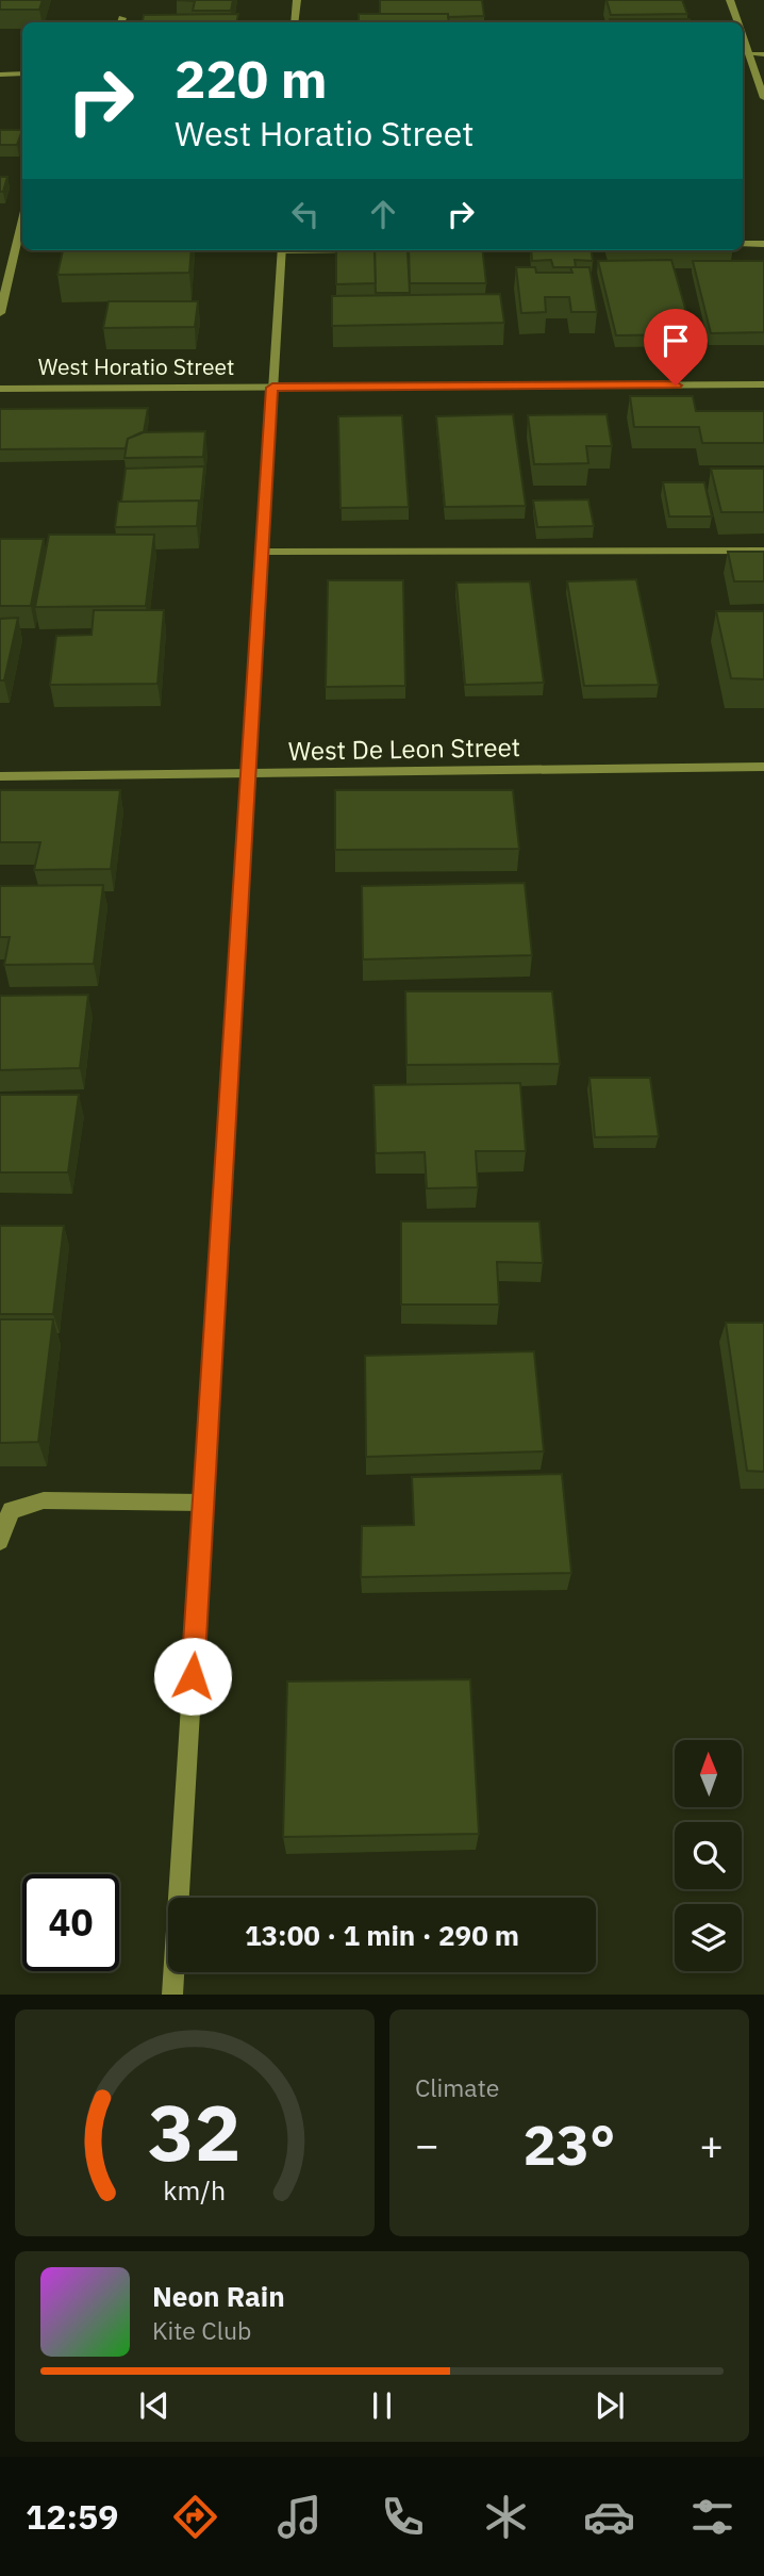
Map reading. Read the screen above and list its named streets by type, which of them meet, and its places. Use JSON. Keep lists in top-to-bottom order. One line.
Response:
{"streets":{"street":["West Horatio Street","West De Leon Street"]},"north":"top","page":{"turn":["220 m","West Horatio Street"],"limit":"40","trip":"13:00 · 1 min · 290 m","tile":"Climate","heat":["−","23°","+"],"song":["Neon Rain","Kite Club"],"tabs":"12:59","gauge":["32","km/h"]}}
